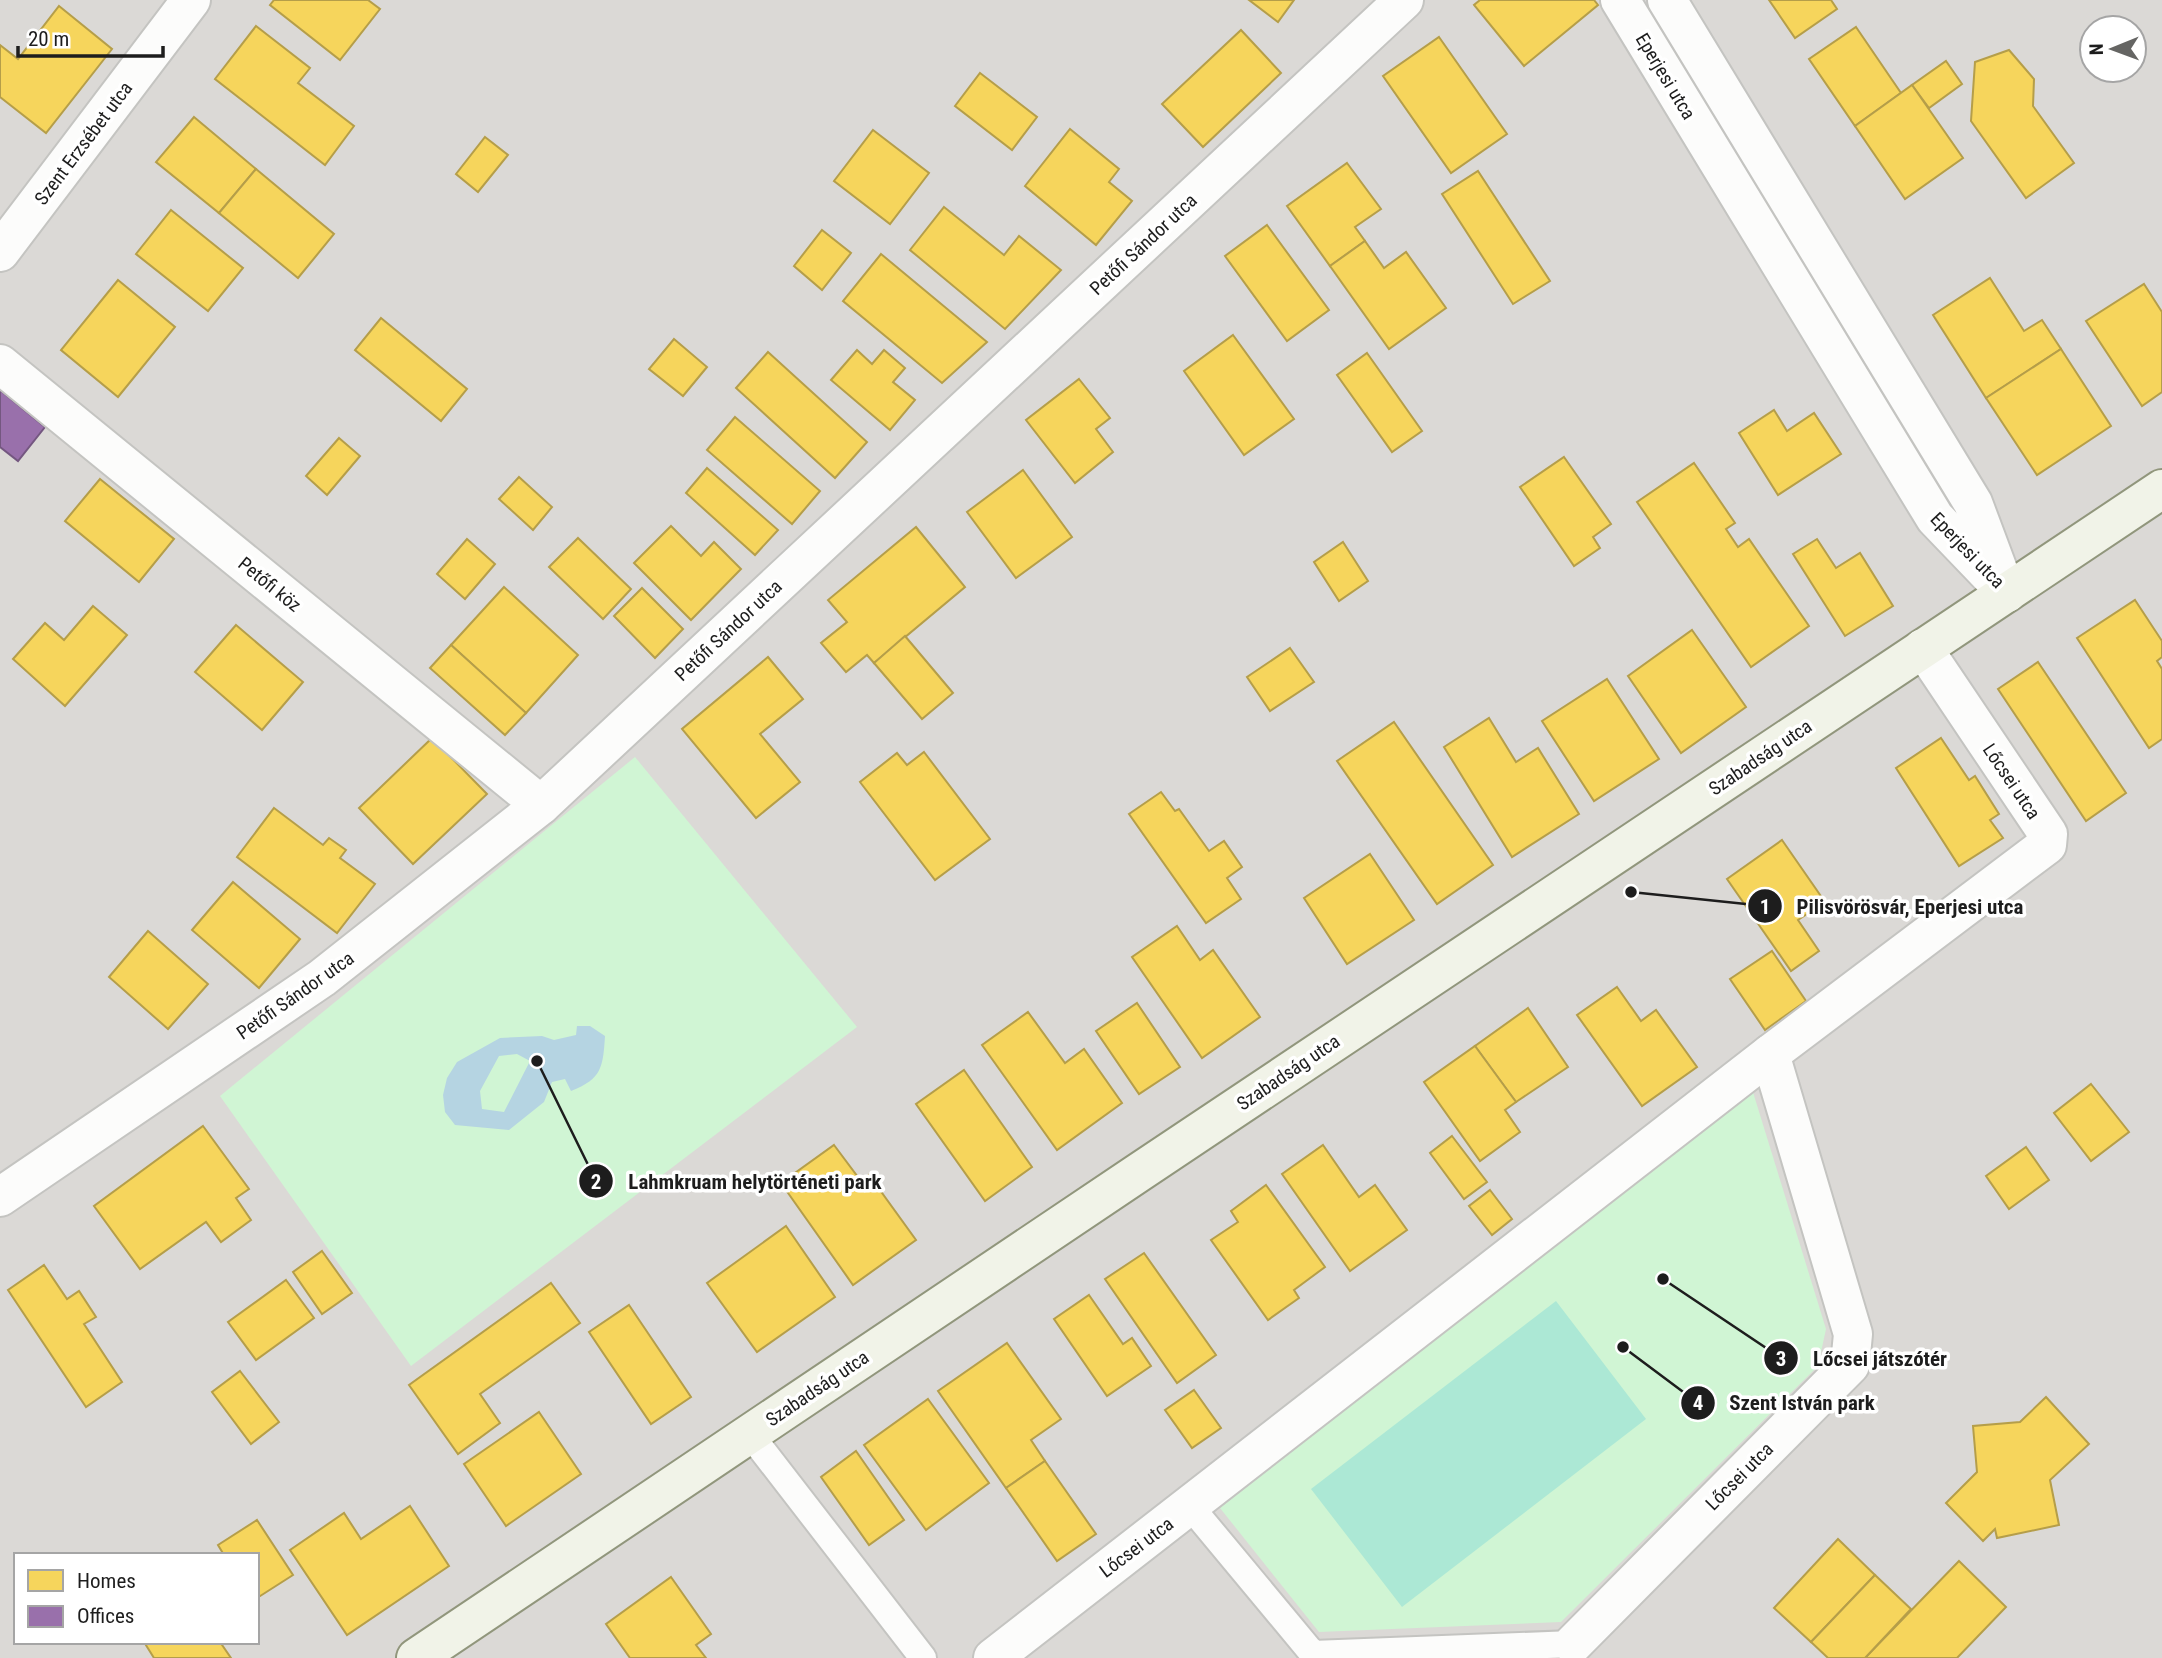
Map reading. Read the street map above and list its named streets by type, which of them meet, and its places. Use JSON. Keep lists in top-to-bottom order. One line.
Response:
{"streets":{"street":["Eperjesi utca","Szent Erzsébet utca","Petőfi Sándor utca","Petőfi köz","Szabadság utca","Lőcsei utca"]},"crossings":[["Eperjesi utca","Szabadság utca"],["Petőfi Sándor utca","Petőfi köz"],["Szabadság utca","Lőcsei utca"]],"places":["Pilisvörösvár, Eperjesi utca","Lahmkruam helytörténeti park","Lőcsei játszótér","Szent István park"],"legend":["Homes","Offices"],"scale_bar":"20 m","north":"left"}
